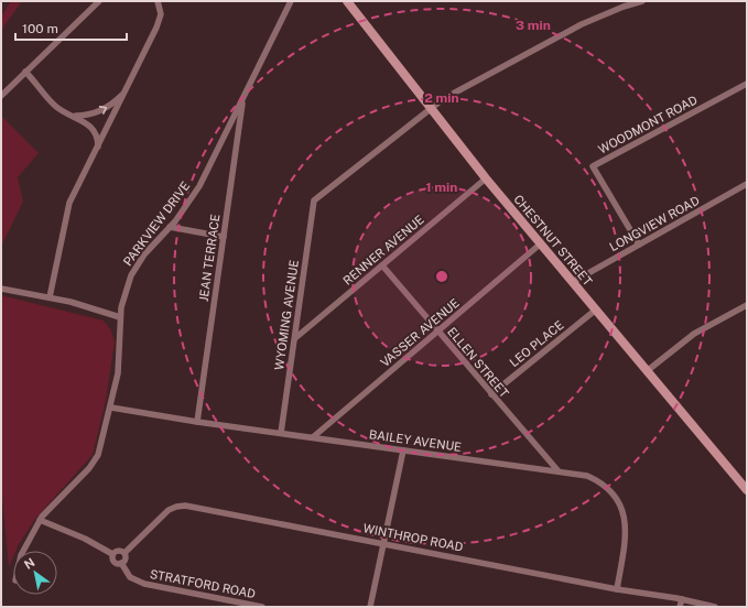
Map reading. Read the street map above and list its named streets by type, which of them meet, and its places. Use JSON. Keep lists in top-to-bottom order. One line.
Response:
{"streets":{"main road":["CHESTNUT STREET"],"street":["WOODMONT ROAD","PARKVIEW DRIVE","LONGVIEW ROAD","RENNER AVENUE","JEAN TERRACE","WYOMING AVENUE","VASSER AVENUE","LEO PLACE","ELLEN STREET","BAILEY AVENUE","WINTHROP ROAD","STRATFORD ROAD"]},"crossings":[["WOODMONT ROAD","LONGVIEW ROAD"],["PARKVIEW DRIVE","JEAN TERRACE"],["PARKVIEW DRIVE","BAILEY AVENUE"],["LONGVIEW ROAD","CHESTNUT STREET"],["CHESTNUT STREET","RENNER AVENUE"],["CHESTNUT STREET","WYOMING AVENUE"],["CHESTNUT STREET","VASSER AVENUE"],["CHESTNUT STREET","LEO PLACE"],["RENNER AVENUE","WYOMING AVENUE"],["RENNER AVENUE","ELLEN STREET"],["JEAN TERRACE","BAILEY AVENUE"],["WYOMING AVENUE","BAILEY AVENUE"],["VASSER AVENUE","ELLEN STREET"],["VASSER AVENUE","BAILEY AVENUE"],["LEO PLACE","ELLEN STREET"],["ELLEN STREET","BAILEY AVENUE"],["BAILEY AVENUE","WINTHROP ROAD"],["WINTHROP ROAD","STRATFORD ROAD"]],"scale_bar":"100 m","north":"top left","rings":["3 min","2 min","1 min"]}
